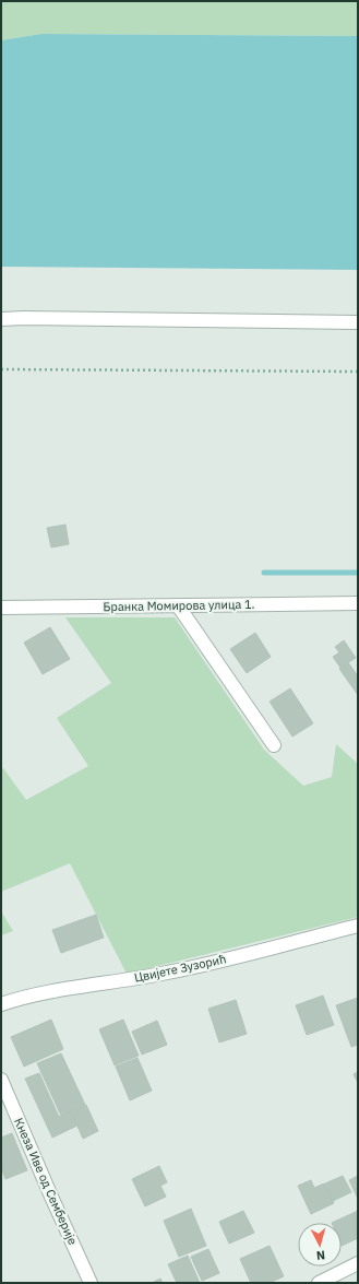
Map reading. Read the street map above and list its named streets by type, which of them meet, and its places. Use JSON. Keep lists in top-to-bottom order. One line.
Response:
{"streets":{"street":["Бранка Момирова улица 1.","Цвијете Зузорић","Кнеза Иве од Семберије"]},"north":"bottom"}
